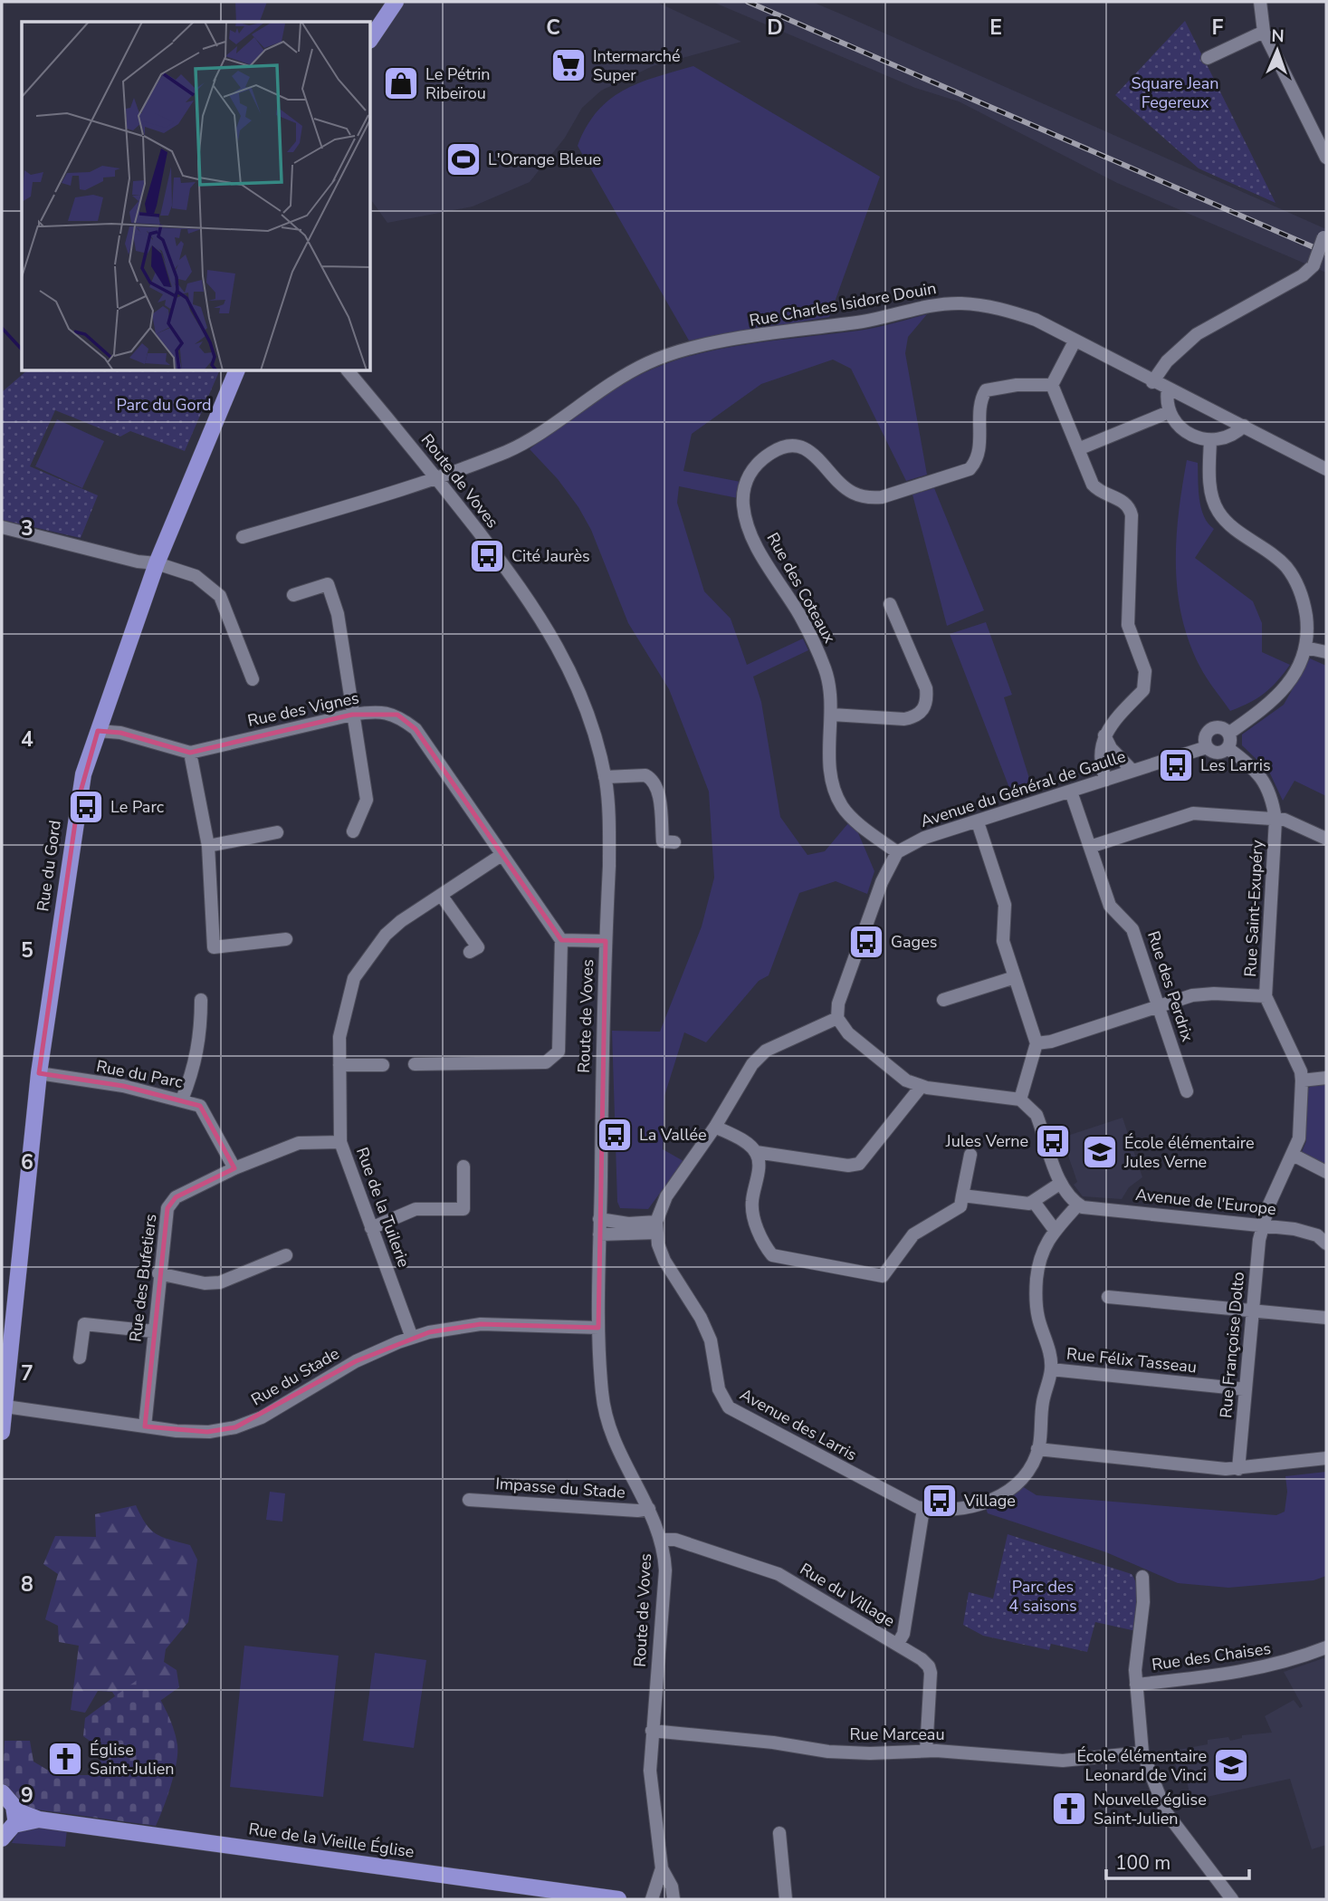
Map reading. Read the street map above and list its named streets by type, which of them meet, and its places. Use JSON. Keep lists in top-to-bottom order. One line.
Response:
{"streets":{"main road":["Rue du Gord","Rue de la Vieille Église"],"street":["Rue Charles Isidore Douin","Route de Voves","Rue des Coteaux","Rue des Vignes","Avenue du Général de Gaulle","Rue Saint-Exupéry","Rue des Perdrix","Rue du Parc","Avenue de l'Europe","Rue de la Tuilerie","Rue des Bufetiers","Rue Françoise Dolto","Rue Félix Tasseau","Rue du Stade","Avenue des Larris","Impasse du Stade","Rue du Village","Rue des Chaises","Rue Marceau"]},"crossings":[["Rue Charles Isidore Douin","Route de Voves"],["Route de Voves","Rue du Stade"],["Route de Voves","Impasse du Stade"],["Route de Voves","Rue du Village"],["Route de Voves","Rue Marceau"],["Rue des Coteaux","Avenue du Général de Gaulle"],["Rue des Vignes","Rue du Gord"],["Rue des Vignes","Rue de la Tuilerie"],["Avenue du Général de Gaulle","Rue Saint-Exupéry"],["Avenue du Général de Gaulle","Rue des Perdrix"],["Rue du Gord","Rue du Parc"],["Rue du Gord","Rue du Stade"],["Rue Saint-Exupéry","Avenue de l'Europe"],["Rue Saint-Exupéry","Rue Françoise Dolto"],["Rue du Parc","Rue des Bufetiers"],["Avenue de l'Europe","Rue Françoise Dolto"],["Rue de la Tuilerie","Rue des Bufetiers"],["Rue de la Tuilerie","Rue du Stade"],["Rue des Bufetiers","Rue du Stade"],["Rue Françoise Dolto","Rue Félix Tasseau"],["Rue du Village","Rue Marceau"]],"parks":["Square Jean Fegereux","Parc du Gord","Parc des 4 saisons"],"places":{"supermarket":["Intermarché Super"],"shop":["Le Pétrin Ribeïrou"],"sports":["L'Orange Bleue"],"bus stop":["Cité Jaurès","Les Larris","Le Parc","Gages","La Vallée","Jules Verne","Village"],"school or university":["École élémentaire Jules Verne","École élémentaire Leonard de Vinci"],"church":["Église Saint-Julien","Nouvelle église Saint-Julien"]},"scale_bar":"100 m","north":"top","grid":{"columns":["C","D","E","F"],"rows":["3","4","5","6","7","8","9"]}}
